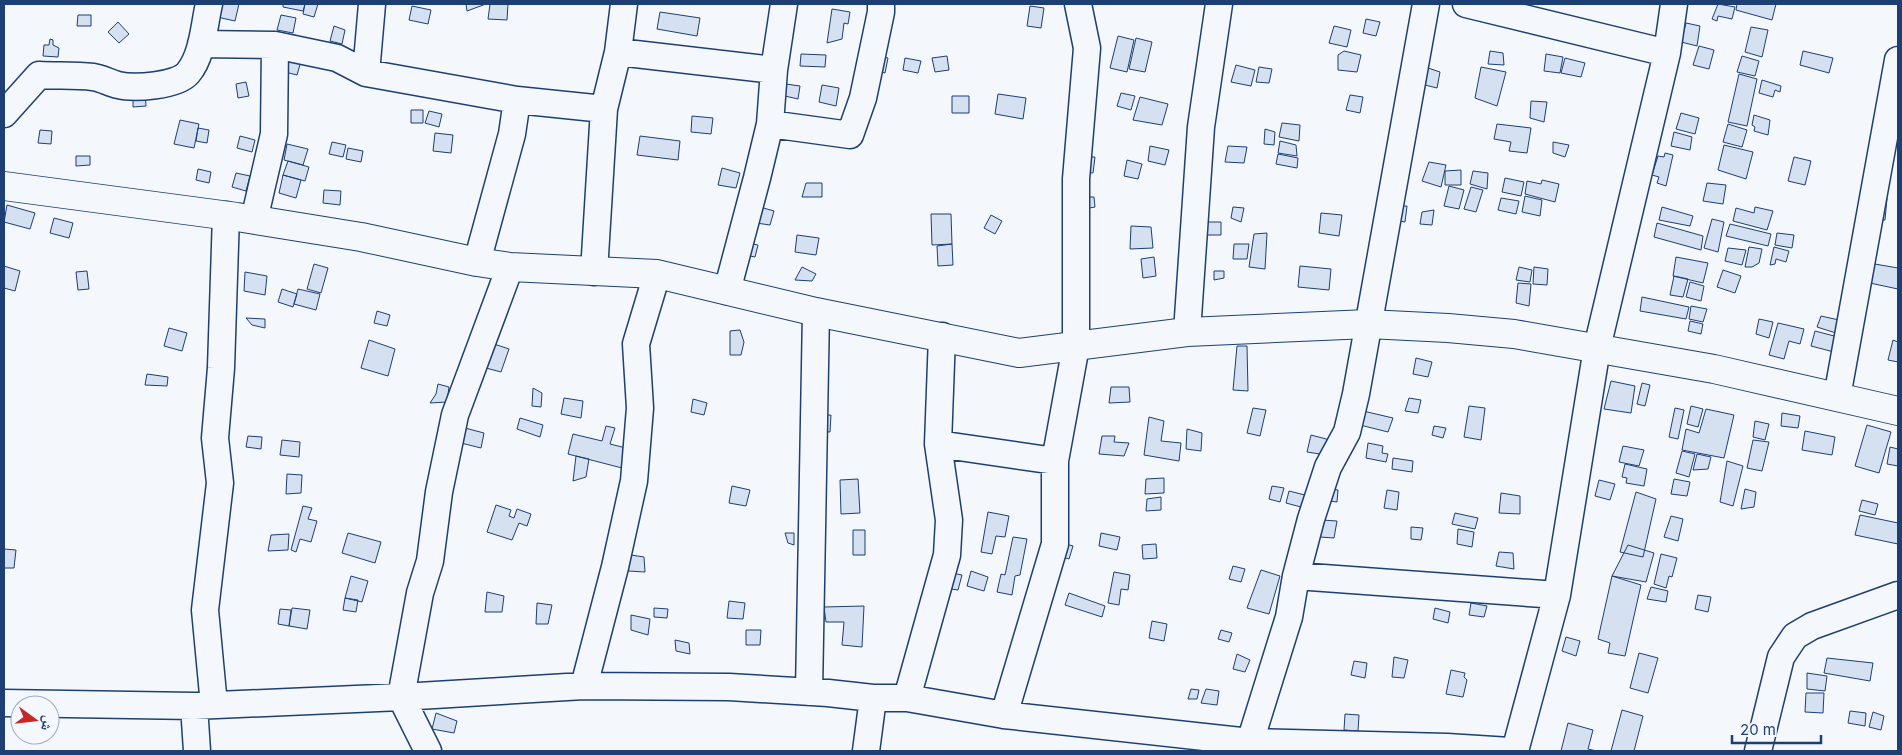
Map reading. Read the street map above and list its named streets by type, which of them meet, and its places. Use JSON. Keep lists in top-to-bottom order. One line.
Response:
{"scale_bar":"20 m","north":"right"}
